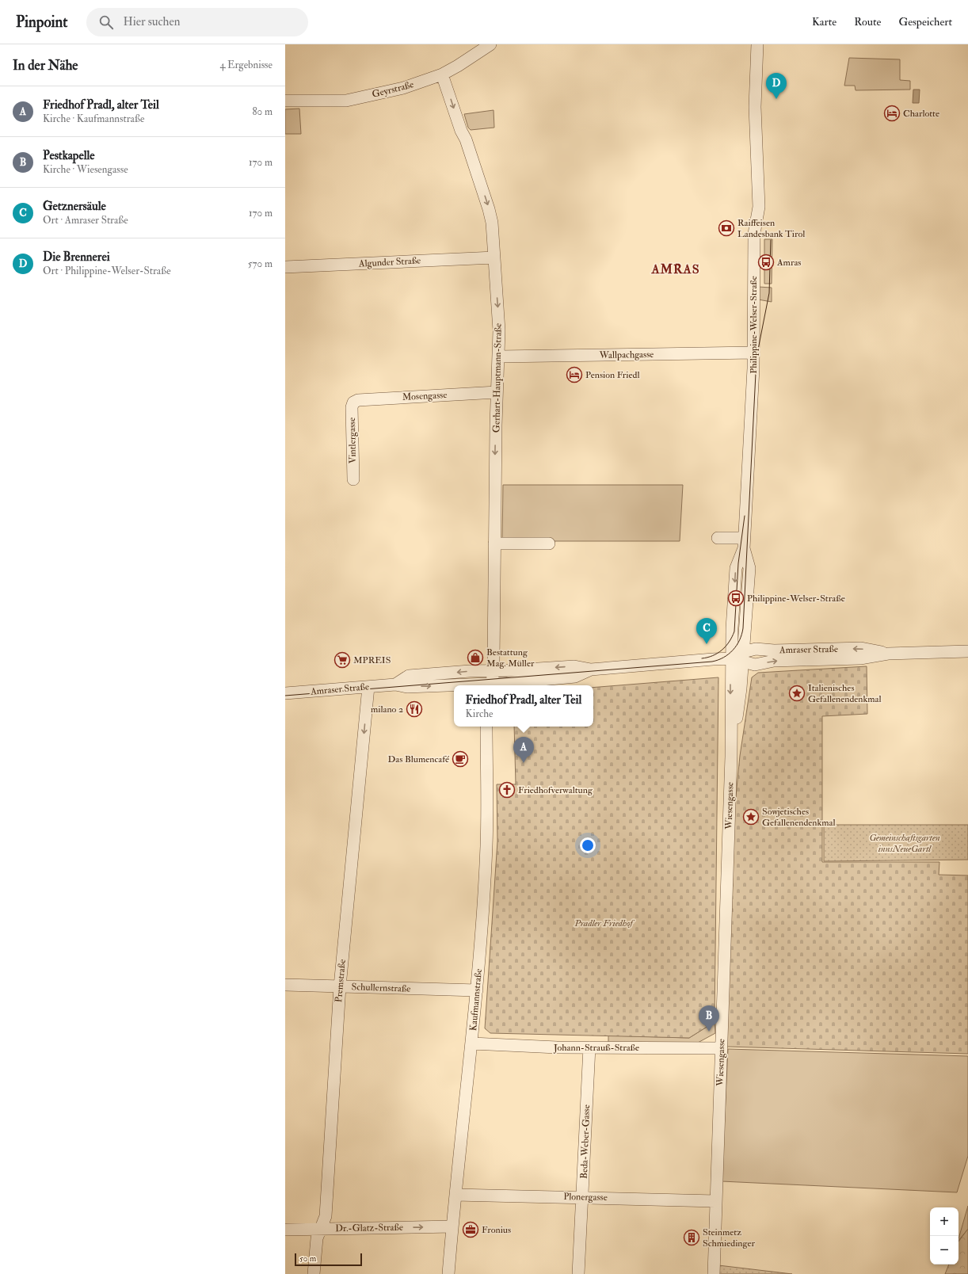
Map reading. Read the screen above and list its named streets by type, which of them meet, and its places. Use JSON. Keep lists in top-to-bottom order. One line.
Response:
{"streets":{"street":["Geyrstraße","Algunder Straße","Philippine-Welser-Straße","Wallpachgasse","Gerhart-Hauptmann-Straße","Mosengasse","Vintlergasse","Amraser Straße","Wiesengasse","Premstraße","Schullernstraße","Kaufmannstraße","Johann-Strauß-Straße","Beda-Weber-Gasse","Plonergasse","Dr.-Glatz-Straße"]},"crossings":[["Geyrstraße","Gerhart-Hauptmann-Straße"],["Algunder Straße","Gerhart-Hauptmann-Straße"],["Philippine-Welser-Straße","Wallpachgasse"],["Philippine-Welser-Straße","Amraser Straße"],["Philippine-Welser-Straße","Wiesengasse"],["Wallpachgasse","Gerhart-Hauptmann-Straße"],["Gerhart-Hauptmann-Straße","Mosengasse"],["Gerhart-Hauptmann-Straße","Amraser Straße"],["Mosengasse","Vintlergasse"],["Amraser Straße","Wiesengasse"],["Amraser Straße","Premstraße"],["Wiesengasse","Johann-Strauß-Straße"],["Wiesengasse","Plonergasse"],["Premstraße","Schullernstraße"],["Premstraße","Dr.-Glatz-Straße"],["Schullernstraße","Kaufmannstraße"],["Kaufmannstraße","Johann-Strauß-Straße"],["Kaufmannstraße","Plonergasse"],["Kaufmannstraße","Dr.-Glatz-Straße"],["Johann-Strauß-Straße","Beda-Weber-Gasse"],["Beda-Weber-Gasse","Plonergasse"]],"one_way":["Gerhart-Hauptmann-Straße","Premstraße","Dr.-Glatz-Straße"],"districts":["AMRAS"],"parks":["Gemeinschaftsgarten innsNeueGartl","Pradler Friedhof"],"places":{"hotel":["Charlotte","Pension Friedl"],"bank":["Raiffeisen Landesbank Tirol"],"bus stop":["Amras","Philippine-Welser-Straße"],"shop":["Bestattung Mag. Müller"],"supermarket":["MPREIS"],"place":["Italienisches Gefallenendenkmal","Sowjetisches Gefallenendenkmal"],"restaurant":["milano 2"],"cafe":["Das Blumencafé"],"church":["Friedhofverwaltung"],"office":["Fronius"],"building":["Steinmetz Schmiedinger"]},"scale_bar":"50 m","page":{"header":"Pinpoint","search":"Hier suchen","nav":["Karte","Route","Gespeichert"],"heading":["In der Nähe","4 Ergebnisse"],"pins":["D","C","A","B"],"list":[{"mark":"A","name":"Friedhof Pradl, alter Teil","note":"Kirche · Kaufmannstraße","value":"80 m"},{"mark":"B","name":"Pestkapelle","note":"Kirche · Wiesengasse","value":"170 m"},{"mark":"C","name":"Getznersäule","note":"Ort · Amraser Straße","value":"170 m"},{"mark":"D","name":"Die Brennerei","note":"Ort · Philippine-Welser-Straße","value":"570 m"}],"popup":["Friedhof Pradl, alter Teil","Kirche"],"map_buttons":["+","−"],"scale":"50 m"}}
